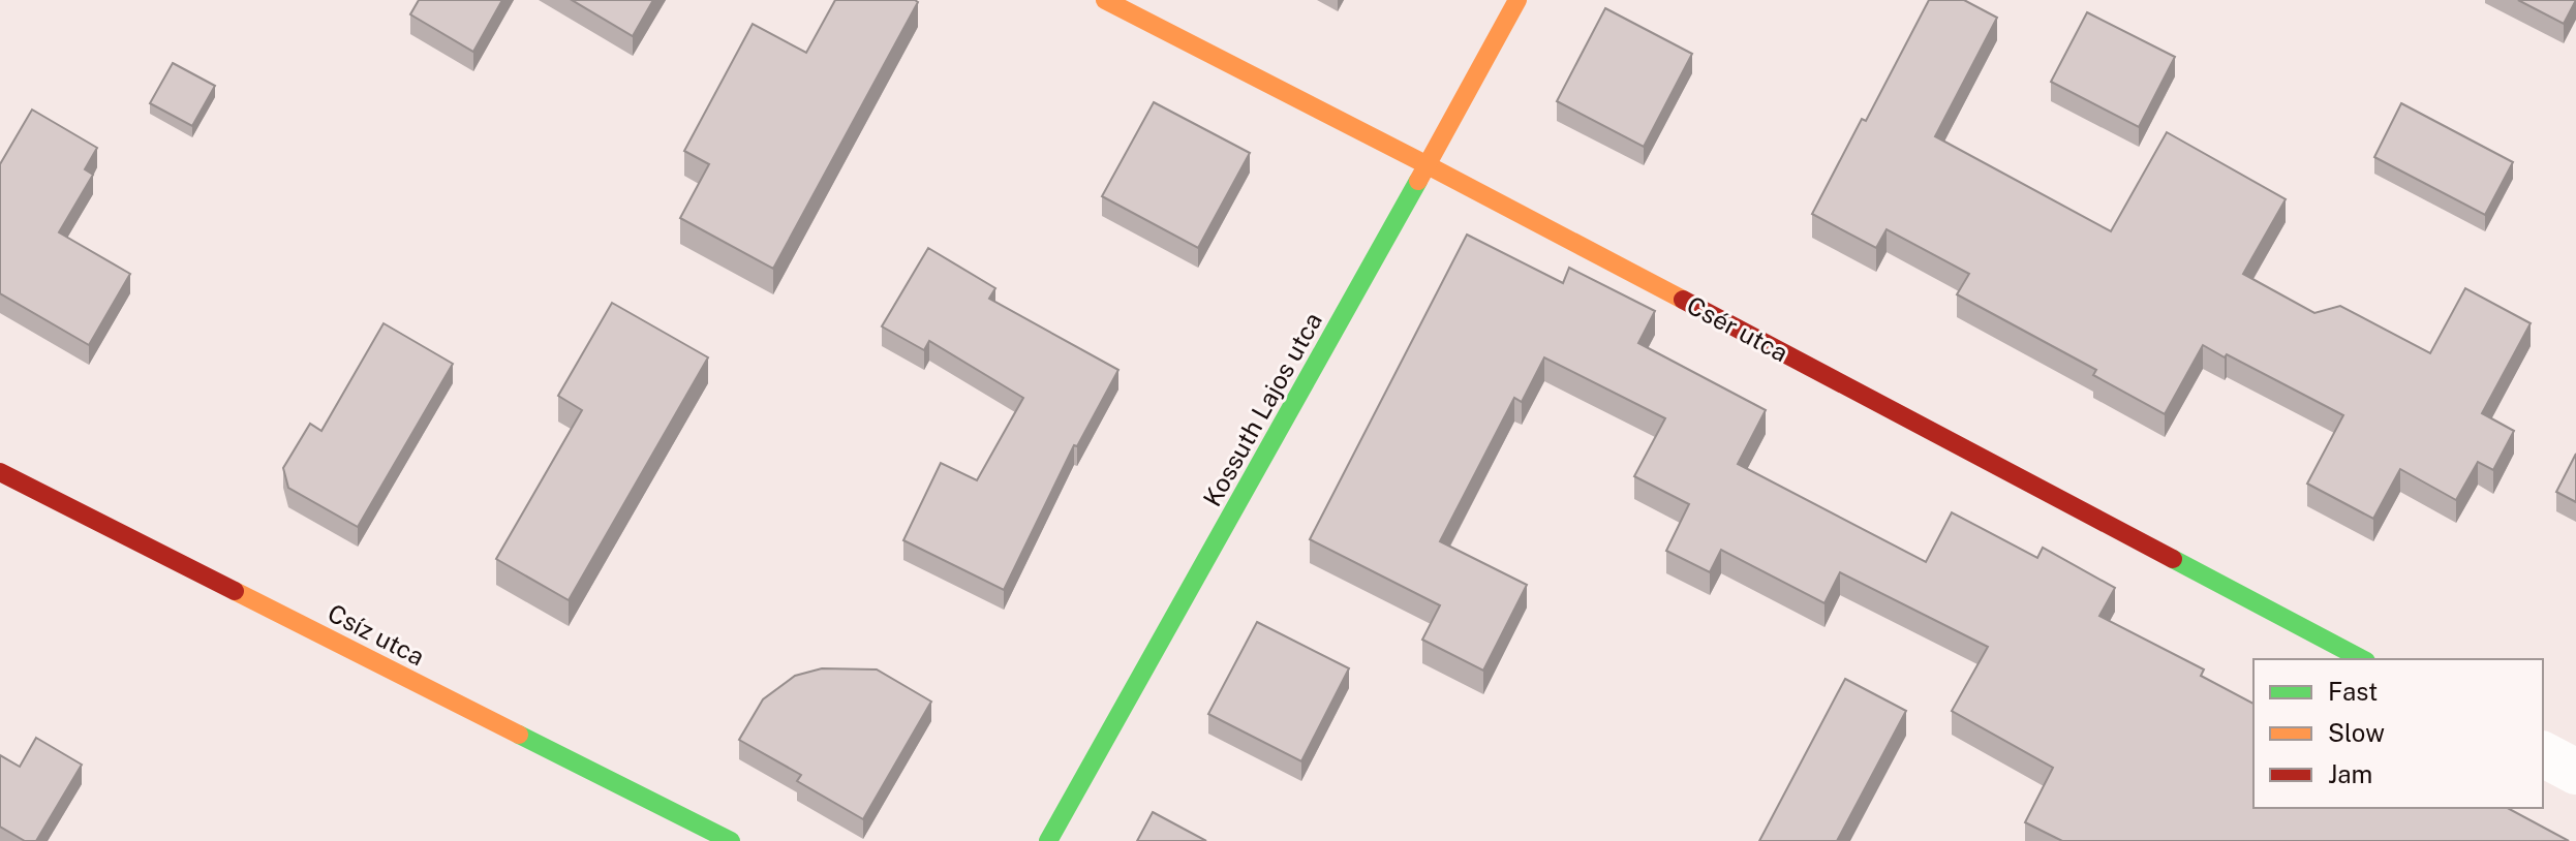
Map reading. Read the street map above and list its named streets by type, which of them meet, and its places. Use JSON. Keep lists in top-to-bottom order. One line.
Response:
{"streets":{"street":["Csér utca","Kossuth Lajos utca","Csíz utca"]},"crossings":[["Csér utca","Kossuth Lajos utca"]],"legend":["Fast","Slow","Jam"]}
